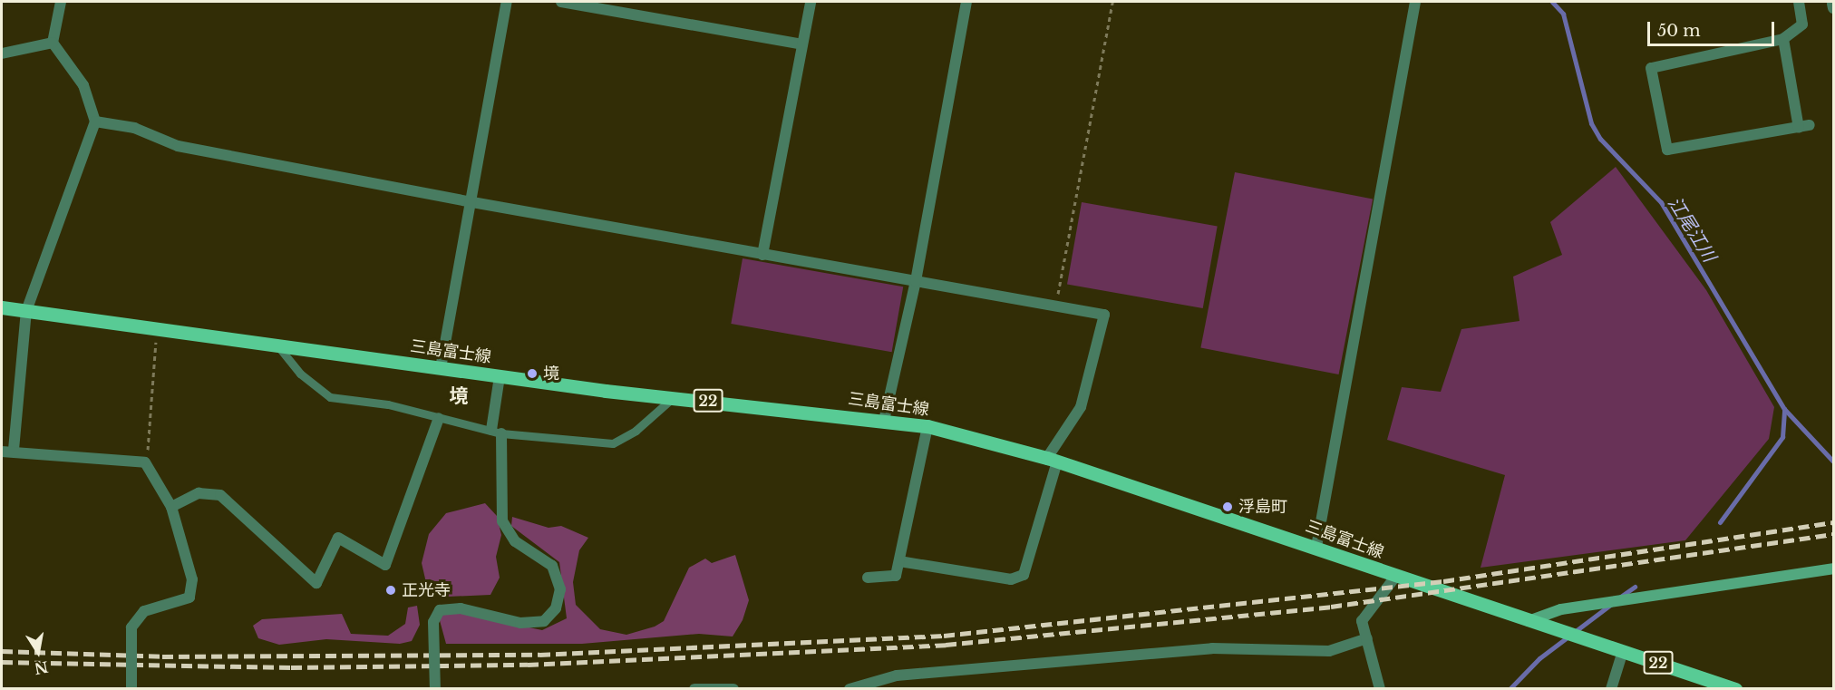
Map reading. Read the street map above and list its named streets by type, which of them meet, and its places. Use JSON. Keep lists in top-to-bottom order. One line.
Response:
{"streets":{"main road":["三島富士線","22"]},"districts":["境"],"water":["江尾江川"],"places":["境","浮島町","正光寺"],"scale_bar":"50 m","north":"bottom"}
